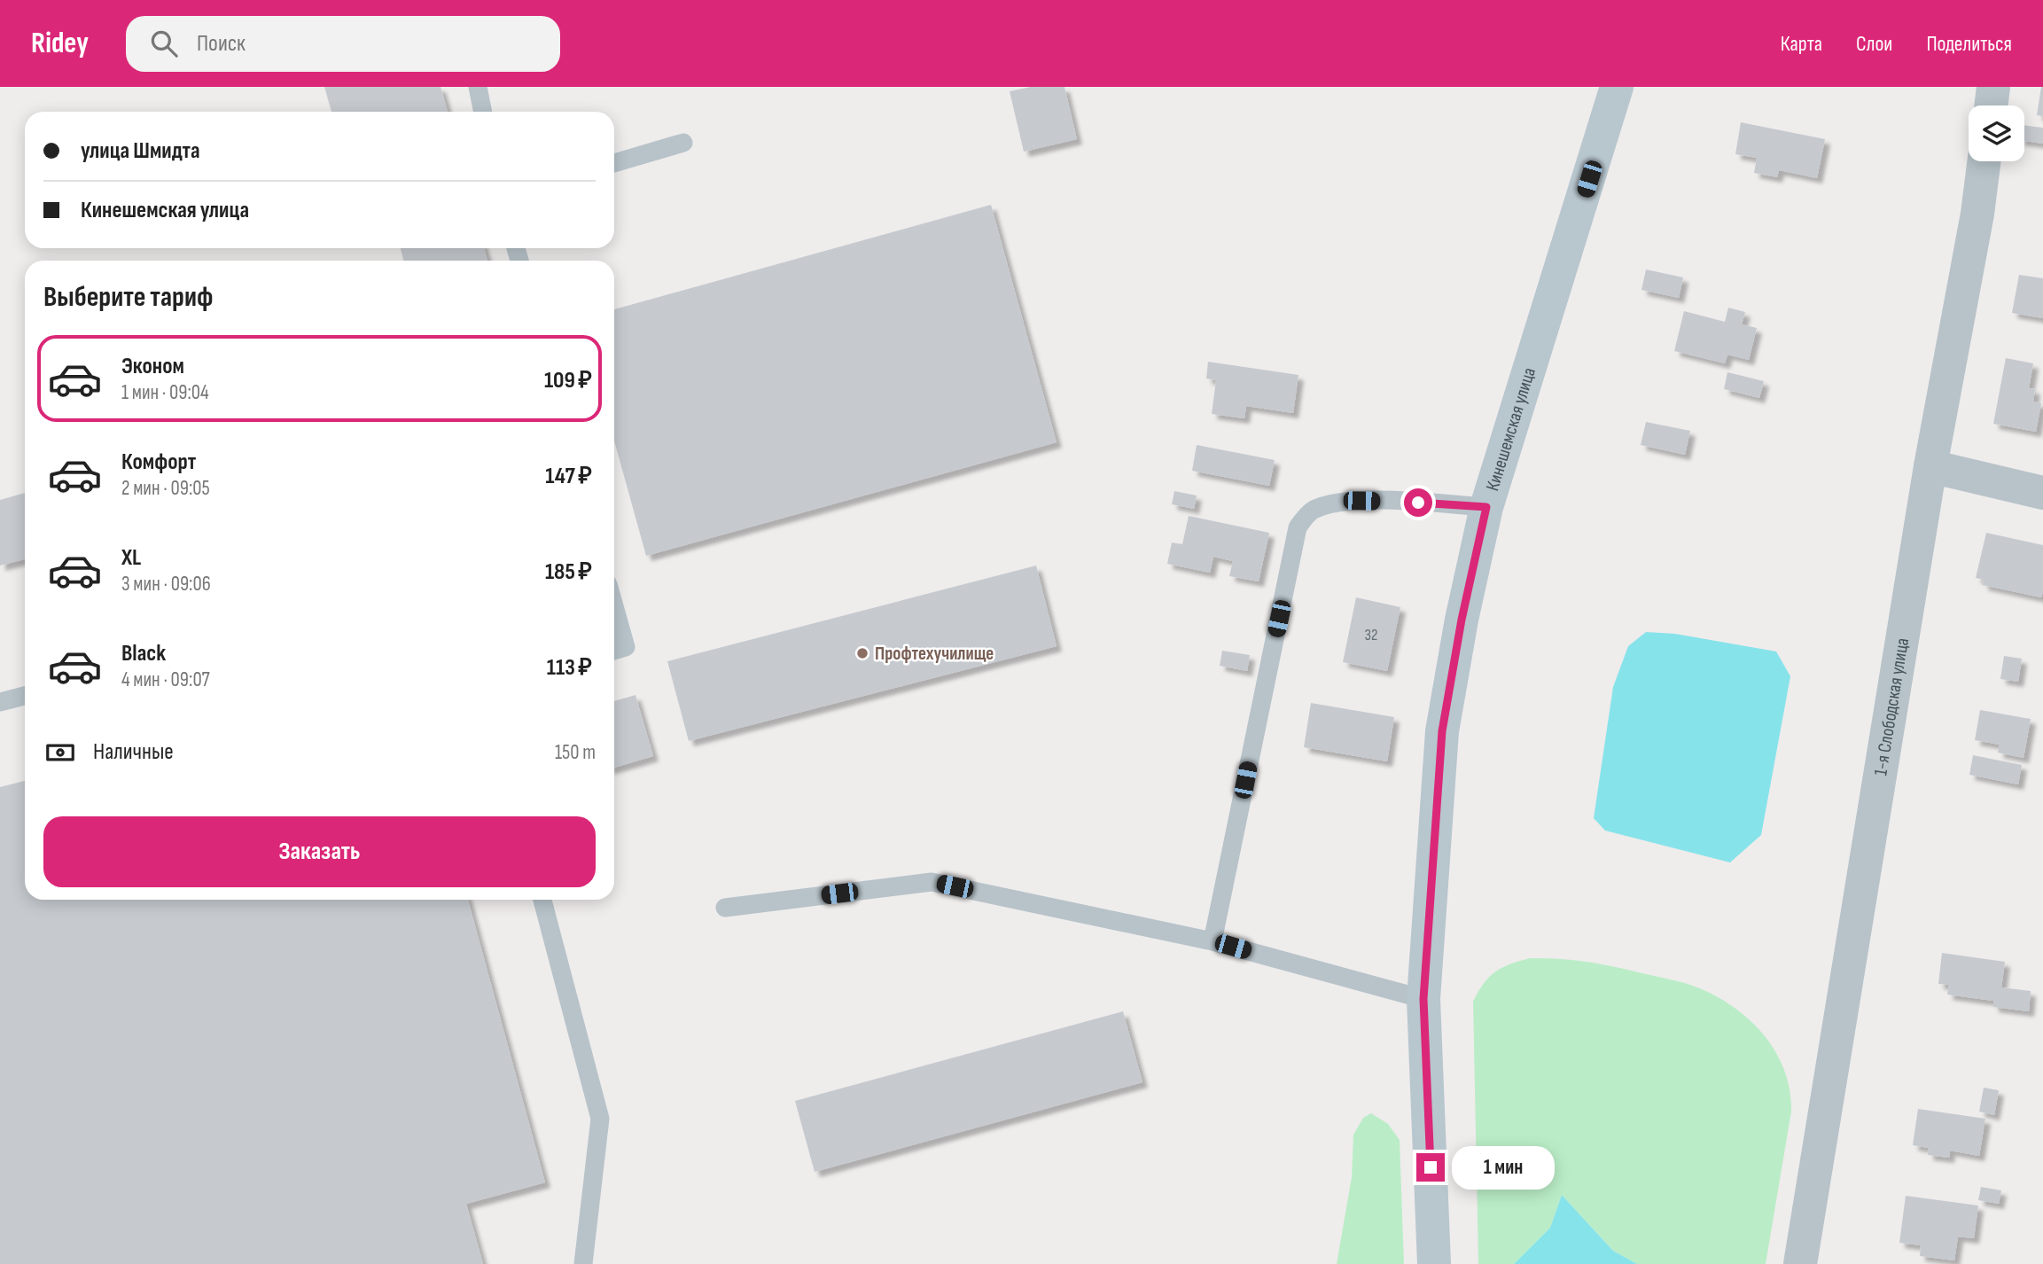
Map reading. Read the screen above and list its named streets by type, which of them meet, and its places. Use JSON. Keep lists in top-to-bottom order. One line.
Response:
{"streets":{"street":["Кинешемская улица","1-я Слободская улица"]},"places":["Профтехучилище"],"house_numbers":["32"],"page":{"header":"Ridey","search":"Поиск","nav":["Карта","Слои","Поделиться"],"banner":["улица Шмидта","Кинешемская улица"],"heading":"Выберите тариф","list":[{"name":"Эконом","note":"1 мин · 09:04","value":"109 ₽"},{"name":"Комфорт","note":"2 мин · 09:05","value":"147 ₽"},{"name":"XL","note":"3 мин · 09:06","value":"185 ₽"},{"name":"Black","note":"4 мин · 09:07","value":"113 ₽"}],"pay":["Наличные","150 m"],"buttons":"Заказать","bubble":"1 мин"}}
